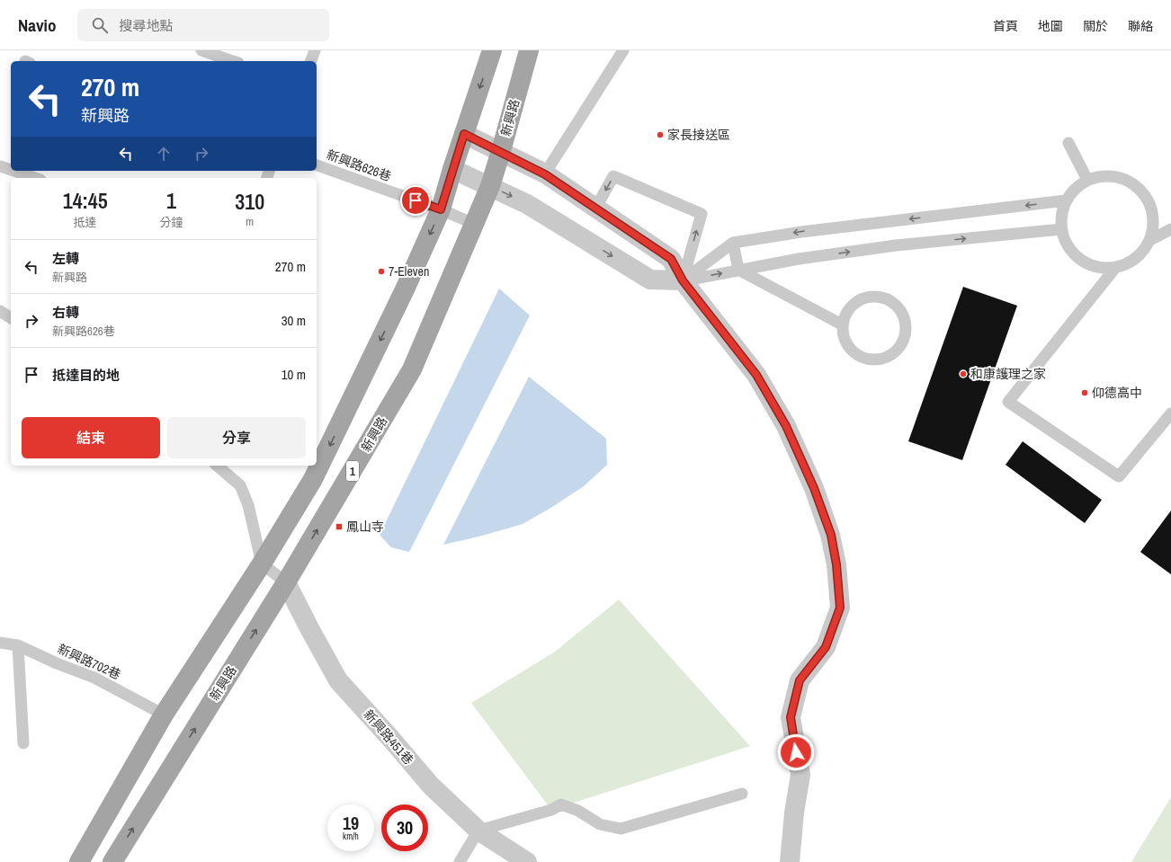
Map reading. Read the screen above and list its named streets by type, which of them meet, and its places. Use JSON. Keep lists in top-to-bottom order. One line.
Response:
{"streets":{"main road":["新興路","1"],"street":["新興路451巷"],"lane":["新興路626巷","新興路702巷"]},"crossings":[["新興路","新興路626巷"],["新興路","新興路451巷"]],"places":{"other":["家長接送區","7-Eleven","和康護理之家","仰德高中"],"transit":["鳳山寺"]},"page":{"header":"Navio","search":"搜尋地點","nav":["首頁","地圖","關於","聯絡"],"turn":["270 m","新興路"],"eta":["14:45","抵達","1","分鐘","310","m"],"list":[{"name":"左轉","note":"新興路","value":"270 m"},{"name":"右轉","note":"新興路626巷","value":"30 m"},{"name":"抵達目的地","value":"10 m"}],"buttons":["結束","分享"],"speed":"19 km/h","limit":"30"}}
